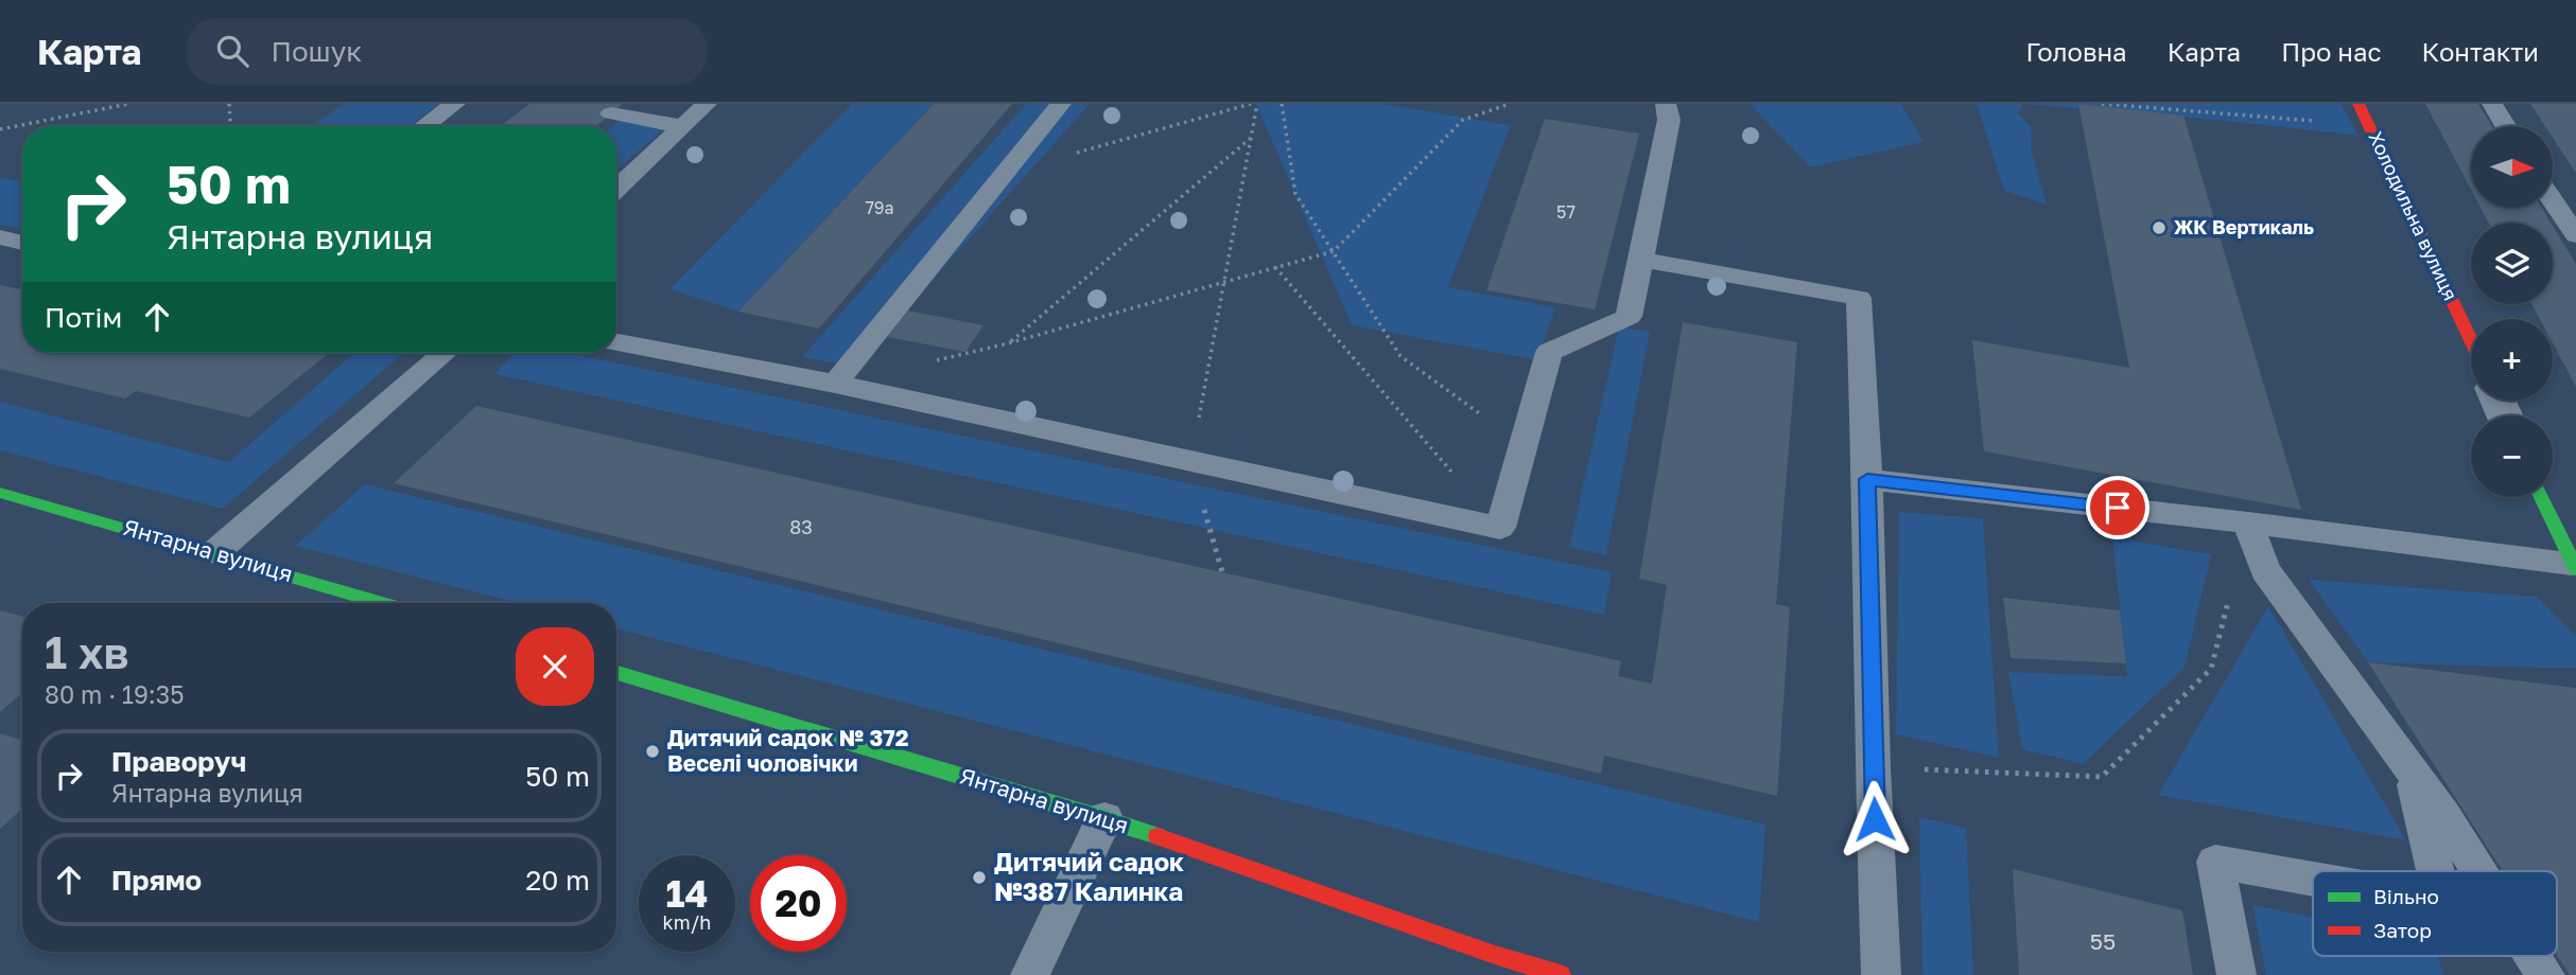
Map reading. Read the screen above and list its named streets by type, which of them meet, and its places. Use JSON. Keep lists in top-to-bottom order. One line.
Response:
{"streets":{"street":["Холодильна вулиця","Янтарна вулиця"]},"places":["ЖК Вертикаль","Дитячий садок № 372 Веселі чоловічки","Дитячий садок №387 Калинка"],"house_numbers":["79а","57","83","55"],"legend":["Вільно","Затор"],"north":"right","page":{"header":"Карта","search":"Пошук","nav":["Головна","Карта","Про нас","Контакти"],"map_buttons":["+","−"],"turn":["50 m","Янтарна вулиця"],"then":"Потім","heading":["1 хв","80 m · 19:35"],"list":[{"name":"Праворуч","note":"Янтарна вулиця","value":"50 m"},{"name":"Прямо","value":"20 m"}],"speed":"14 km/h","limit":"20"}}
